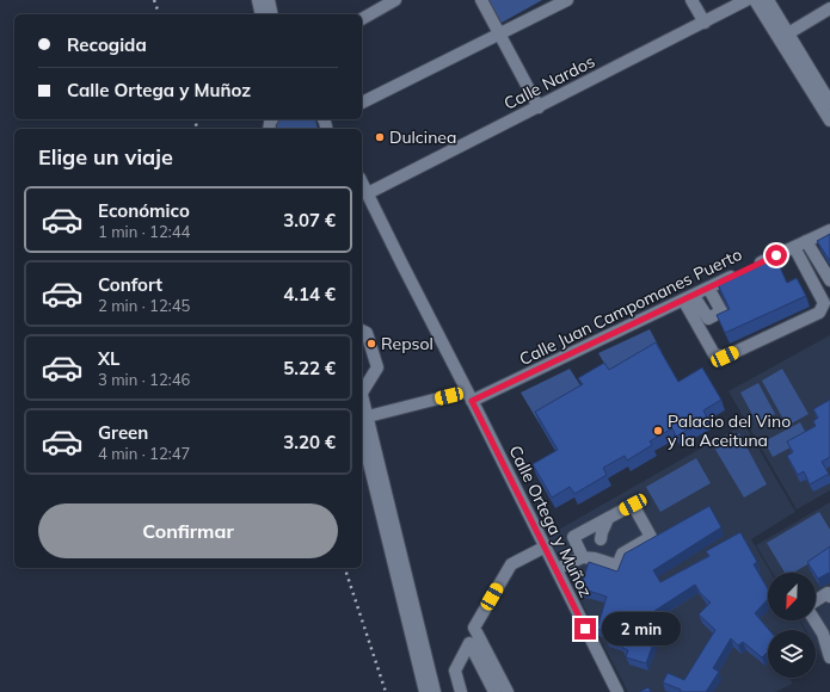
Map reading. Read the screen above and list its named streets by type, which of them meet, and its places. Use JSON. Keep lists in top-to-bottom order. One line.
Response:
{"streets":{"street":["Calle Nardos","Calle Juan Campomanes Puerto","Calle Ortega y Muñoz"]},"crossings":[["Calle Nardos","Calle Ortega y Muñoz"],["Calle Juan Campomanes Puerto","Calle Ortega y Muñoz"]],"places":["Dulcinea","Repsol","Palacio del Vino y la Aceituna"],"north":"bottom left","page":{"banner":["Recogida","Calle Ortega y Muñoz"],"heading":"Elige un viaje","list":[{"name":"Económico","note":"1 min · 12:44","value":"3.07 €"},{"name":"Confort","note":"2 min · 12:45","value":"4.14 €"},{"name":"XL","note":"3 min · 12:46","value":"5.22 €"},{"name":"Green","note":"4 min · 12:47","value":"3.20 €"}],"buttons":"Confirmar","bubble":"2 min"}}
